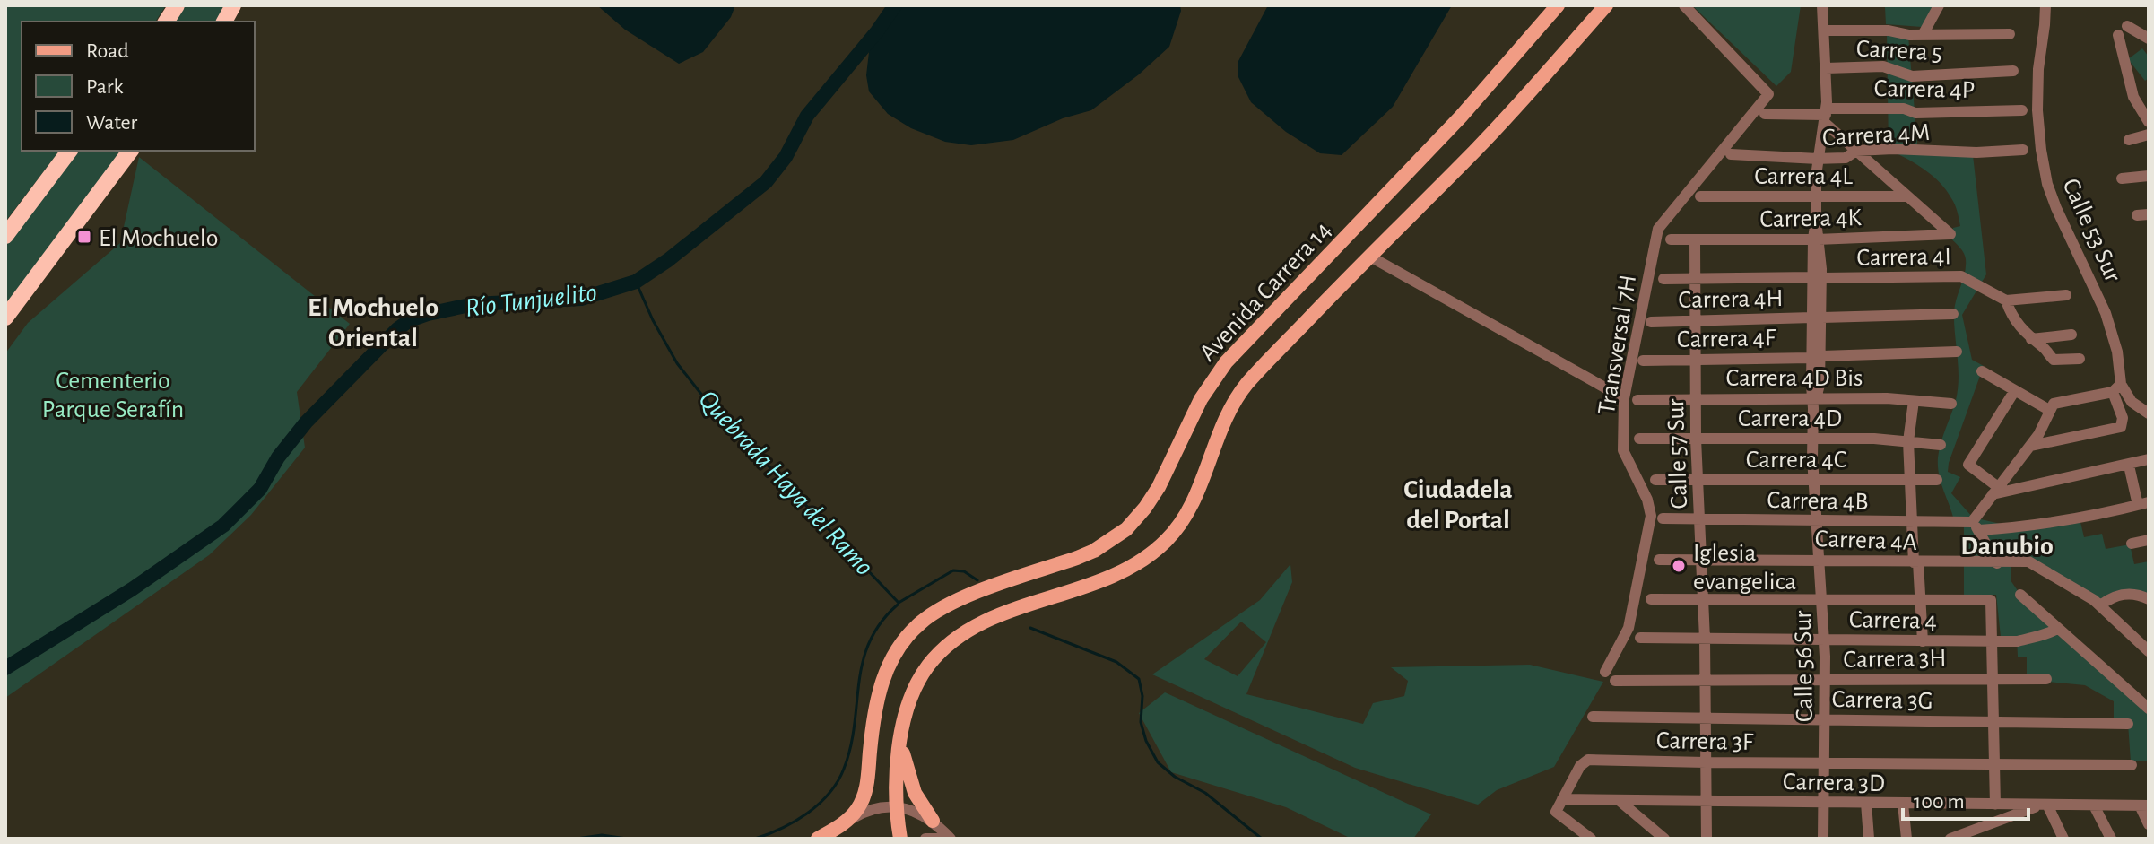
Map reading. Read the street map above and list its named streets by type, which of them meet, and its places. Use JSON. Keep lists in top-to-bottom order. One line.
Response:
{"streets":{"main road":["Avenida Carrera 14"],"street":["Carrera 5","Carrera 4P","Carrera 4M","Carrera 4L","Carrera 4K","Calle 53 Sur","Carrera 4I","Carrera 4H","Carrera 4F","Transversal 7H","Carrera 4D Bis","Carrera 4D","Calle 57 Sur","Carrera 4C","Carrera 4B","Carrera 4A","Carrera 4","Carrera 3H","Calle 56 Sur","Carrera 3G","Carrera 3F","Carrera 3D"]},"crossings":[["Carrera 5","Calle 56 Sur"],["Carrera 4P","Calle 56 Sur"],["Carrera 4M","Calle 56 Sur"],["Carrera 4L","Carrera 4K"],["Carrera 4L","Calle 56 Sur"],["Carrera 4K","Calle 57 Sur"],["Carrera 4K","Calle 56 Sur"],["Carrera 4I","Calle 57 Sur"],["Carrera 4I","Calle 56 Sur"],["Carrera 4H","Calle 57 Sur"],["Carrera 4H","Calle 56 Sur"],["Carrera 4F","Calle 57 Sur"],["Carrera 4F","Calle 56 Sur"],["Carrera 4D Bis","Calle 57 Sur"],["Carrera 4D Bis","Calle 56 Sur"],["Carrera 4D","Calle 57 Sur"],["Carrera 4D","Calle 56 Sur"],["Calle 57 Sur","Carrera 4C"],["Calle 57 Sur","Carrera 4B"],["Calle 57 Sur","Carrera 4A"],["Calle 57 Sur","Carrera 4"],["Calle 57 Sur","Carrera 3H"],["Calle 57 Sur","Carrera 3G"],["Calle 57 Sur","Carrera 3F"],["Calle 57 Sur","Carrera 3D"],["Carrera 4C","Calle 56 Sur"],["Carrera 4B","Calle 56 Sur"],["Carrera 4A","Calle 56 Sur"],["Carrera 4","Calle 56 Sur"],["Carrera 3H","Calle 56 Sur"],["Calle 56 Sur","Carrera 3G"],["Calle 56 Sur","Carrera 3F"],["Calle 56 Sur","Carrera 3D"],["Carrera 3F","Carrera 3D"]],"districts":["El Mochuelo Oriental","Ciudadela del Portal","Danubio"],"water":["Río Tunjuelito","Quebrada Haya del Ramo"],"parks":["Cementerio Parque Serafín"],"places":{"transit":["El Mochuelo"],"other":["Iglesia evangelica"]},"legend":["Road","Park","Water"],"scale_bar":"100 m"}
